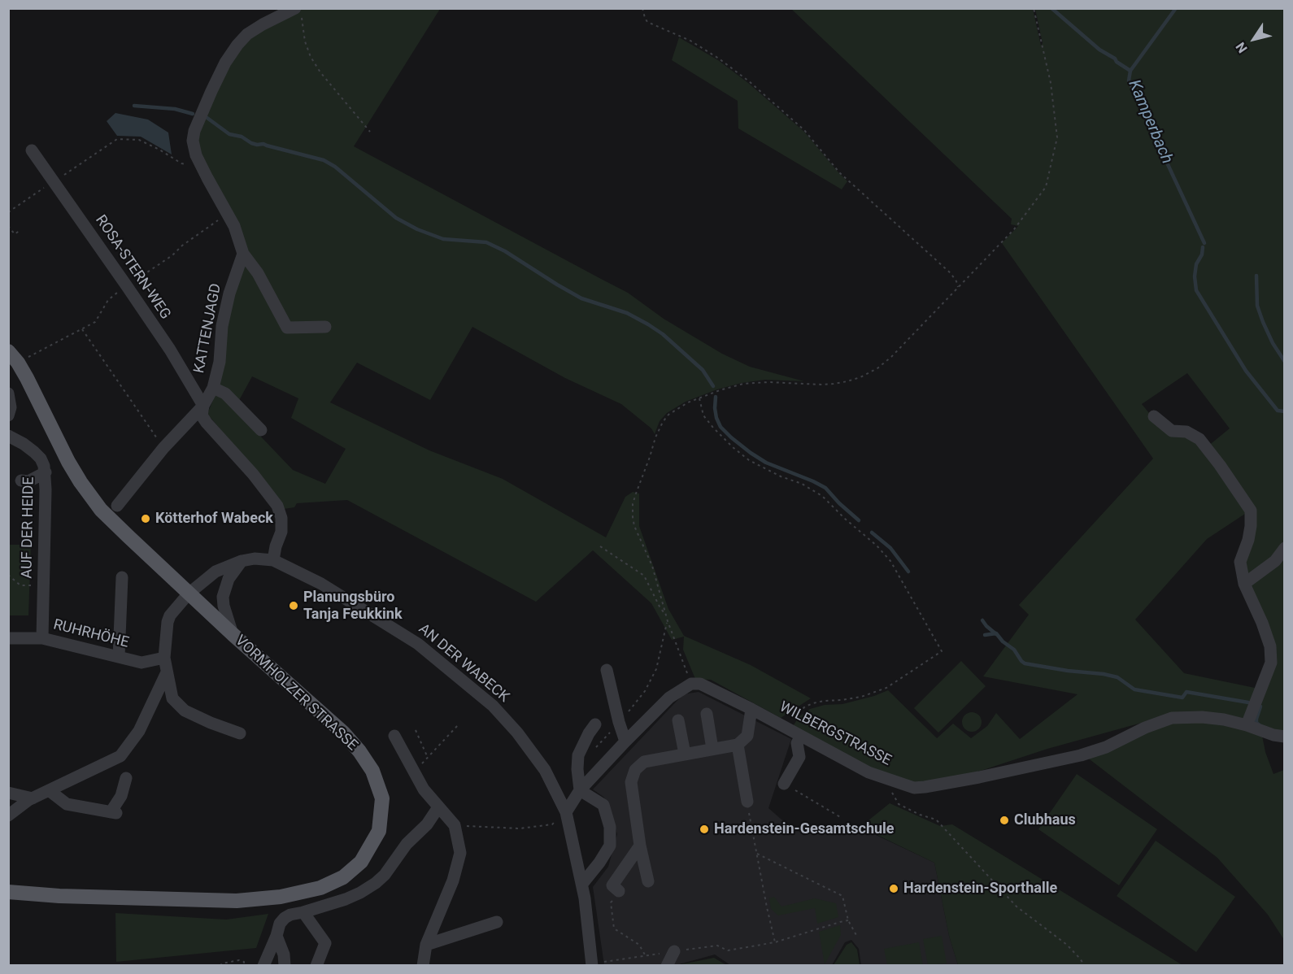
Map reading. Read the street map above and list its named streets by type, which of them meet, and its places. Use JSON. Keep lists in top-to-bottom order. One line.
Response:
{"streets":{"main road":["VORMHOLZER STRASSE"],"street":["ROSA-STERN-WEG","KATTENJAGD","AUF DER HEIDE","RUHRHÖHE","AN DER WABECK","WILBERGSTRASSE"]},"crossings":[["ROSA-STERN-WEG","KATTENJAGD"],["AUF DER HEIDE","RUHRHÖHE"],["RUHRHÖHE","AN DER WABECK"],["AN DER WABECK","VORMHOLZER STRASSE"]],"water":["Kamperbach"],"places":["Kötterhof Wabeck","Planungsbüro Tanja Feukkink","Clubhaus","Hardenstein-Gesamtschule","Hardenstein-Sporthalle"],"north":"bottom left"}
